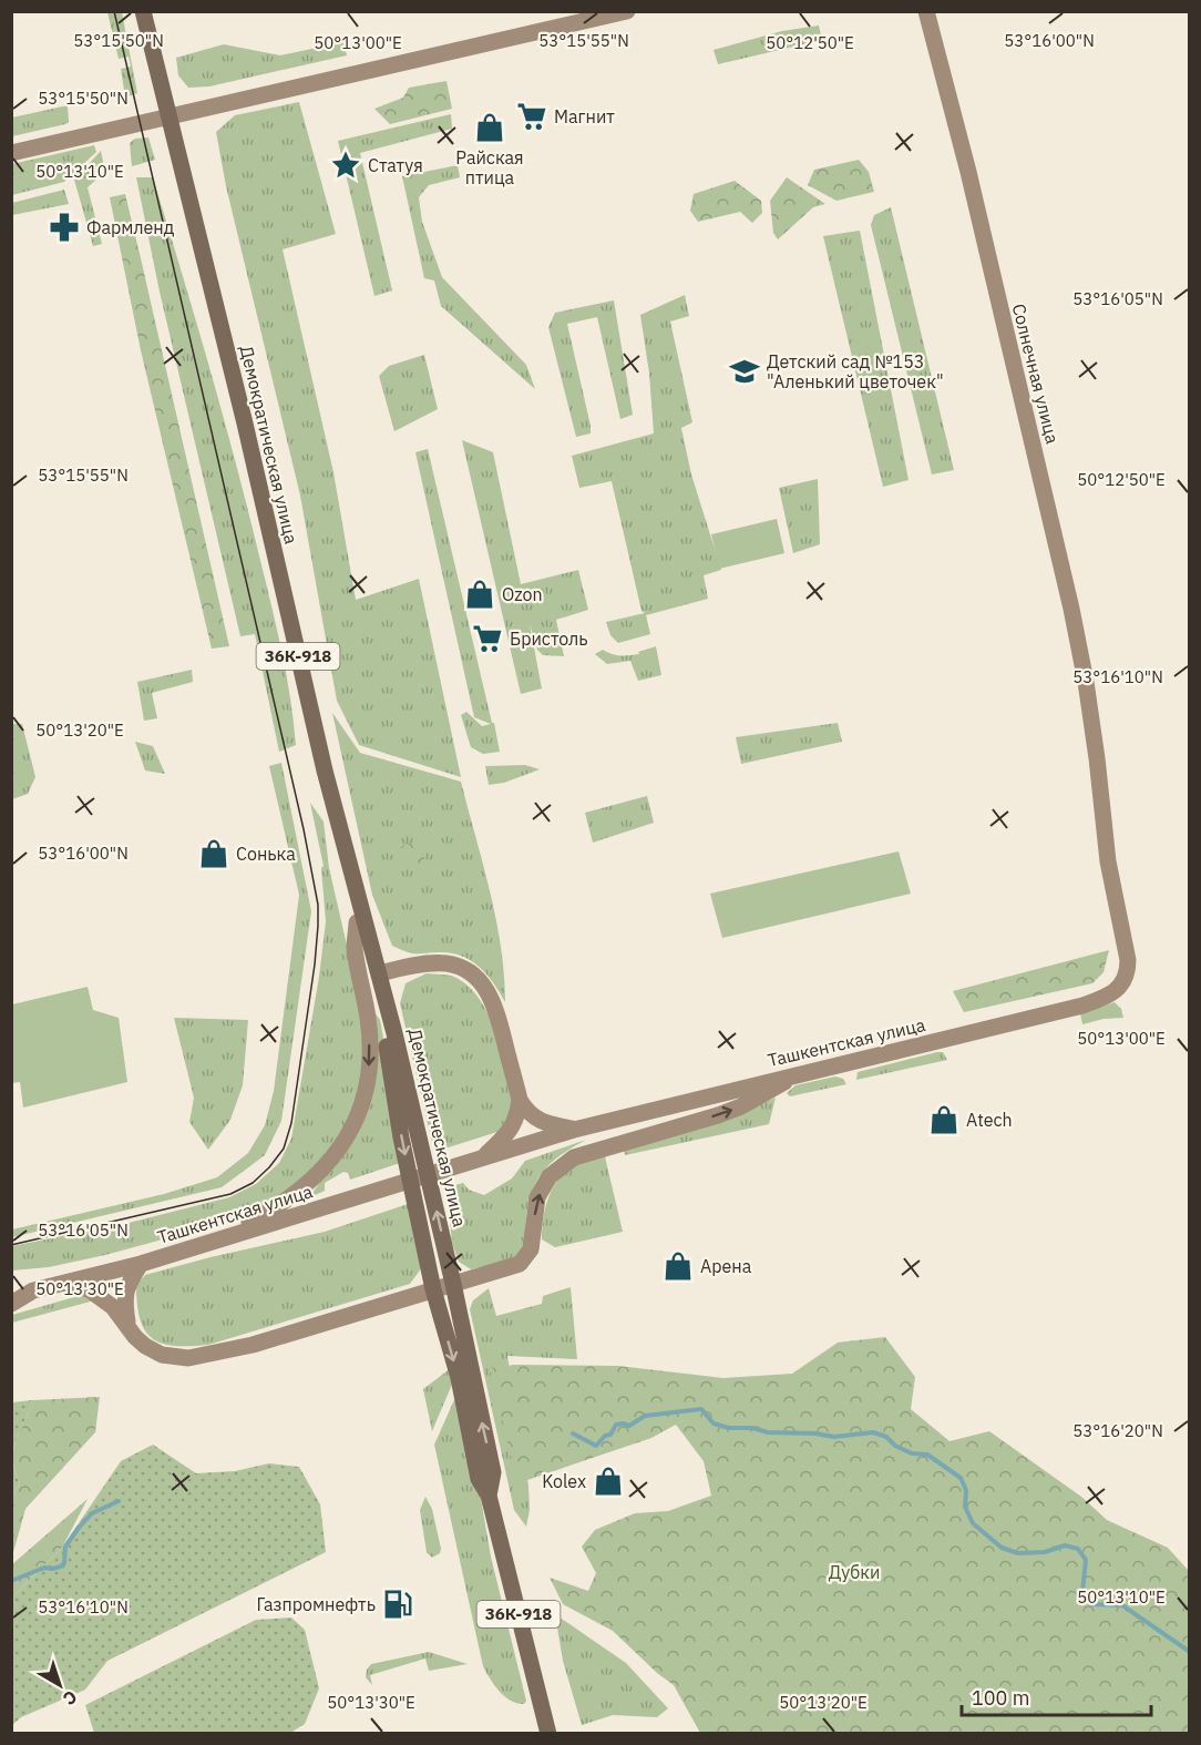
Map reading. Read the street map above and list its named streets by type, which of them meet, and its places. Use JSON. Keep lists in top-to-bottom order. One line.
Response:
{"streets":{"main road":["Солнечная улица","Демократическая улица","36К-918","Ташкентская улица"]},"crossings":[["Солнечная улица","Ташкентская улица"]],"parks":["Дубки"],"places":{"supermarket":["Магнит","Бристоль"],"shop":["Райская птица","Ozon","Сонька","Atech","Арена","Kolex"],"place":["Статуя"],"pharmacy":["Фармленд"],"school or university":["Детский сад №153 \"Аленький цветочек\""],"fuel station":["Газпромнефть"]},"scale_bar":"100 m","north":"bottom right","coordinates":["53°15'50\"N","53°15'55\"N","53°16'00\"N","50°13'00\"E","50°12'50\"E","50°13'10\"E","53°16'05\"N","53°16'10\"N","50°13'20\"E","50°13'30\"E","53°16'20\"N"]}
